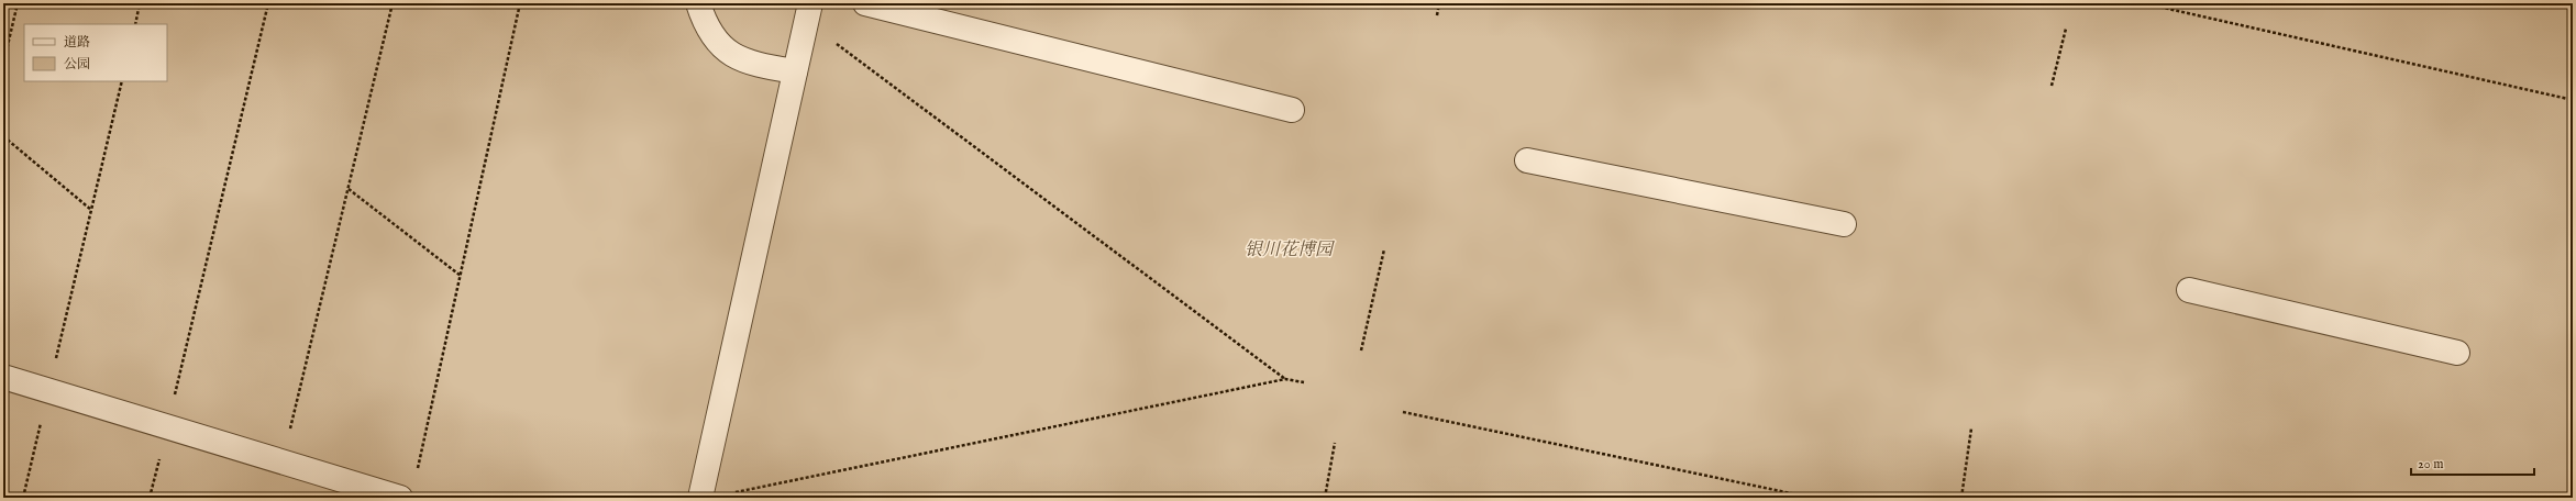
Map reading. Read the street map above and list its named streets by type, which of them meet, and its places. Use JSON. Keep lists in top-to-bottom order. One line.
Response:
{"parks":["银川花博园"],"legend":["道路","公园"],"scale_bar":"20 m"}
